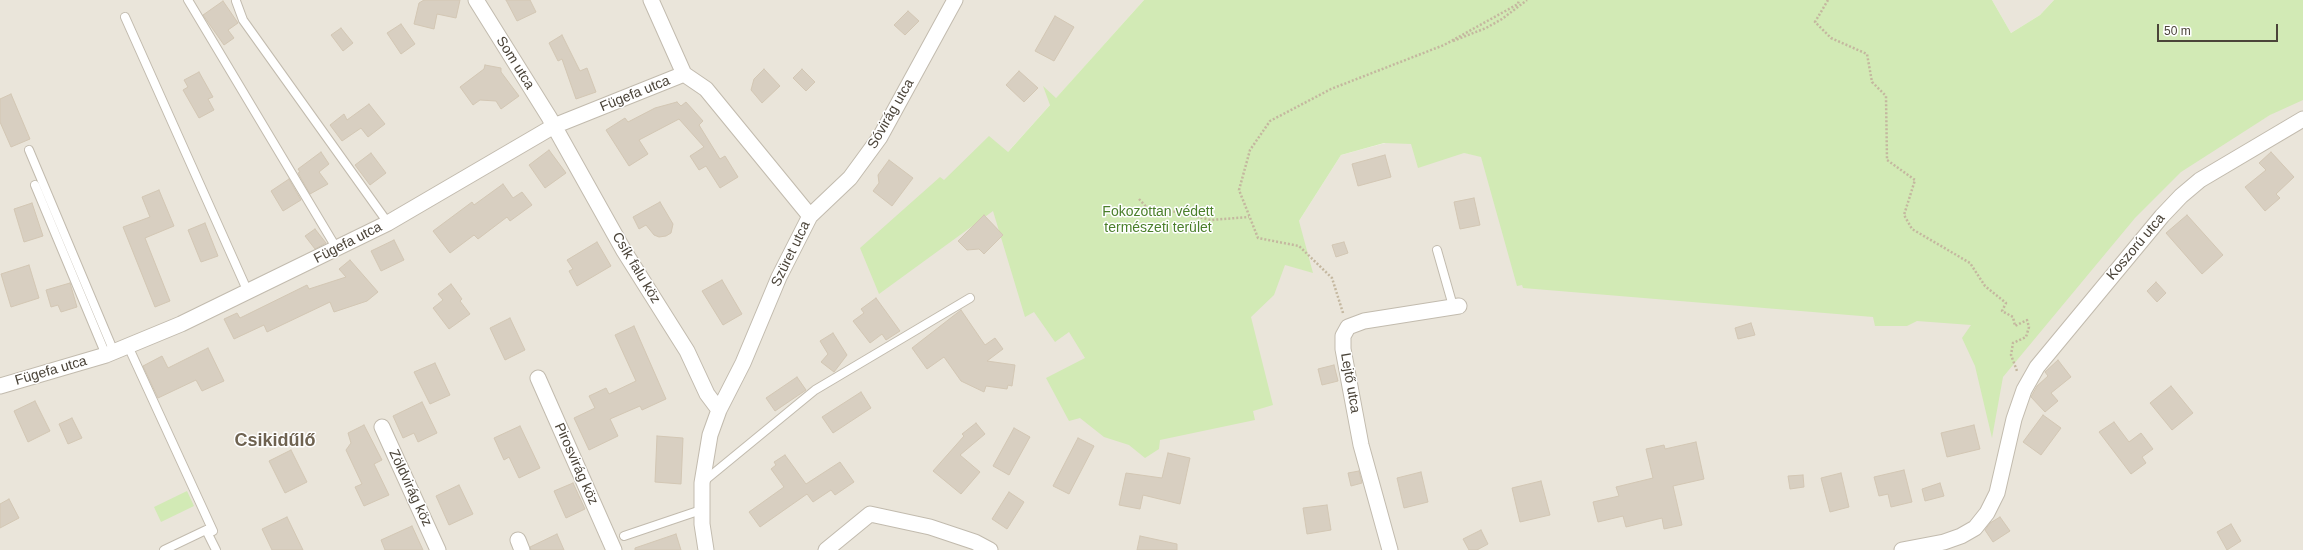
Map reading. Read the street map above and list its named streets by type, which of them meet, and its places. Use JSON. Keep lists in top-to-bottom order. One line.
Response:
{"streets":{"street":["Som utca","Fügefa utca","Sóvirág utca","Koszorú utca","Szüret utca","Csík falu köz","Lejtő utca","Pirosvirág köz","Zöldvirág köz"]},"crossings":[["Som utca","Fügefa utca"],["Som utca","Csík falu köz"],["Fügefa utca","Szüret utca"],["Fügefa utca","Csík falu köz"],["Sóvirág utca","Szüret utca"],["Szüret utca","Csík falu köz"]],"districts":["Csikidűlő"],"parks":["Fokozottan védett természeti terület"],"scale_bar":"50 m"}
